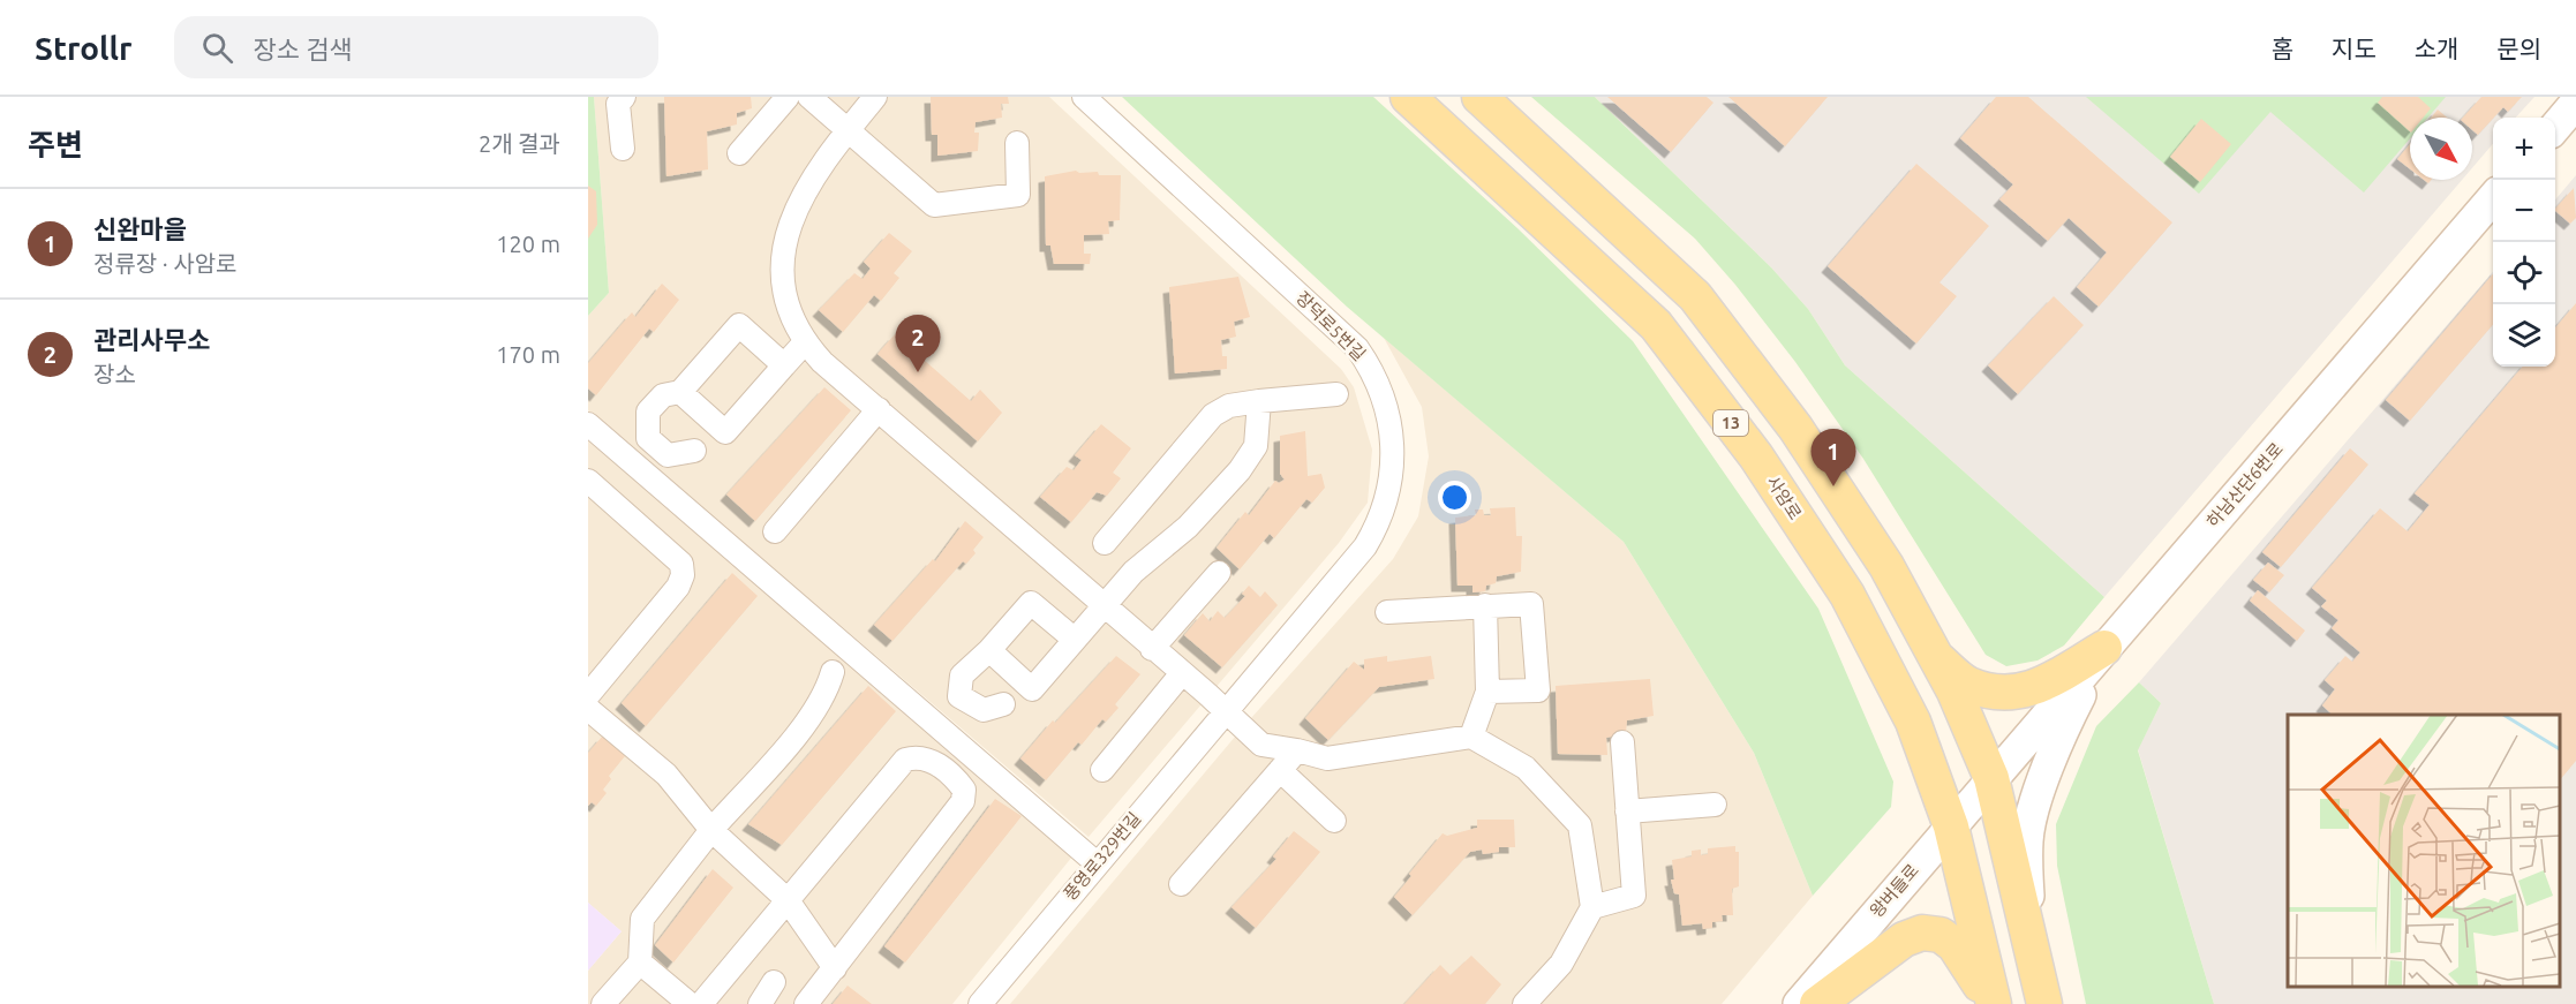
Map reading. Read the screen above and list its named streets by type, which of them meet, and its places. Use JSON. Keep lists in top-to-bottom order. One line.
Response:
{"streets":{"main road":["13","사암로"],"street":["장덕로5번길","하남산단6번로","풍영로329번길","왕버들로"]},"crossings":[["장덕로5번길","풍영로329번길"],["하남산단6번로","왕버들로"],["사암로","왕버들로"]],"north":"bottom right","page":{"header":"Strollr","search":"장소 검색","nav":["홈","지도","소개","문의"],"heading":["주변","2개 결과"],"map_buttons":["+","−"],"list":[{"mark":"1","name":"신완마을","note":"정류장 · 사암로","value":"120 m"},{"mark":"2","name":"관리사무소","note":"장소","value":"170 m"}],"pins":["2","1"]}}
